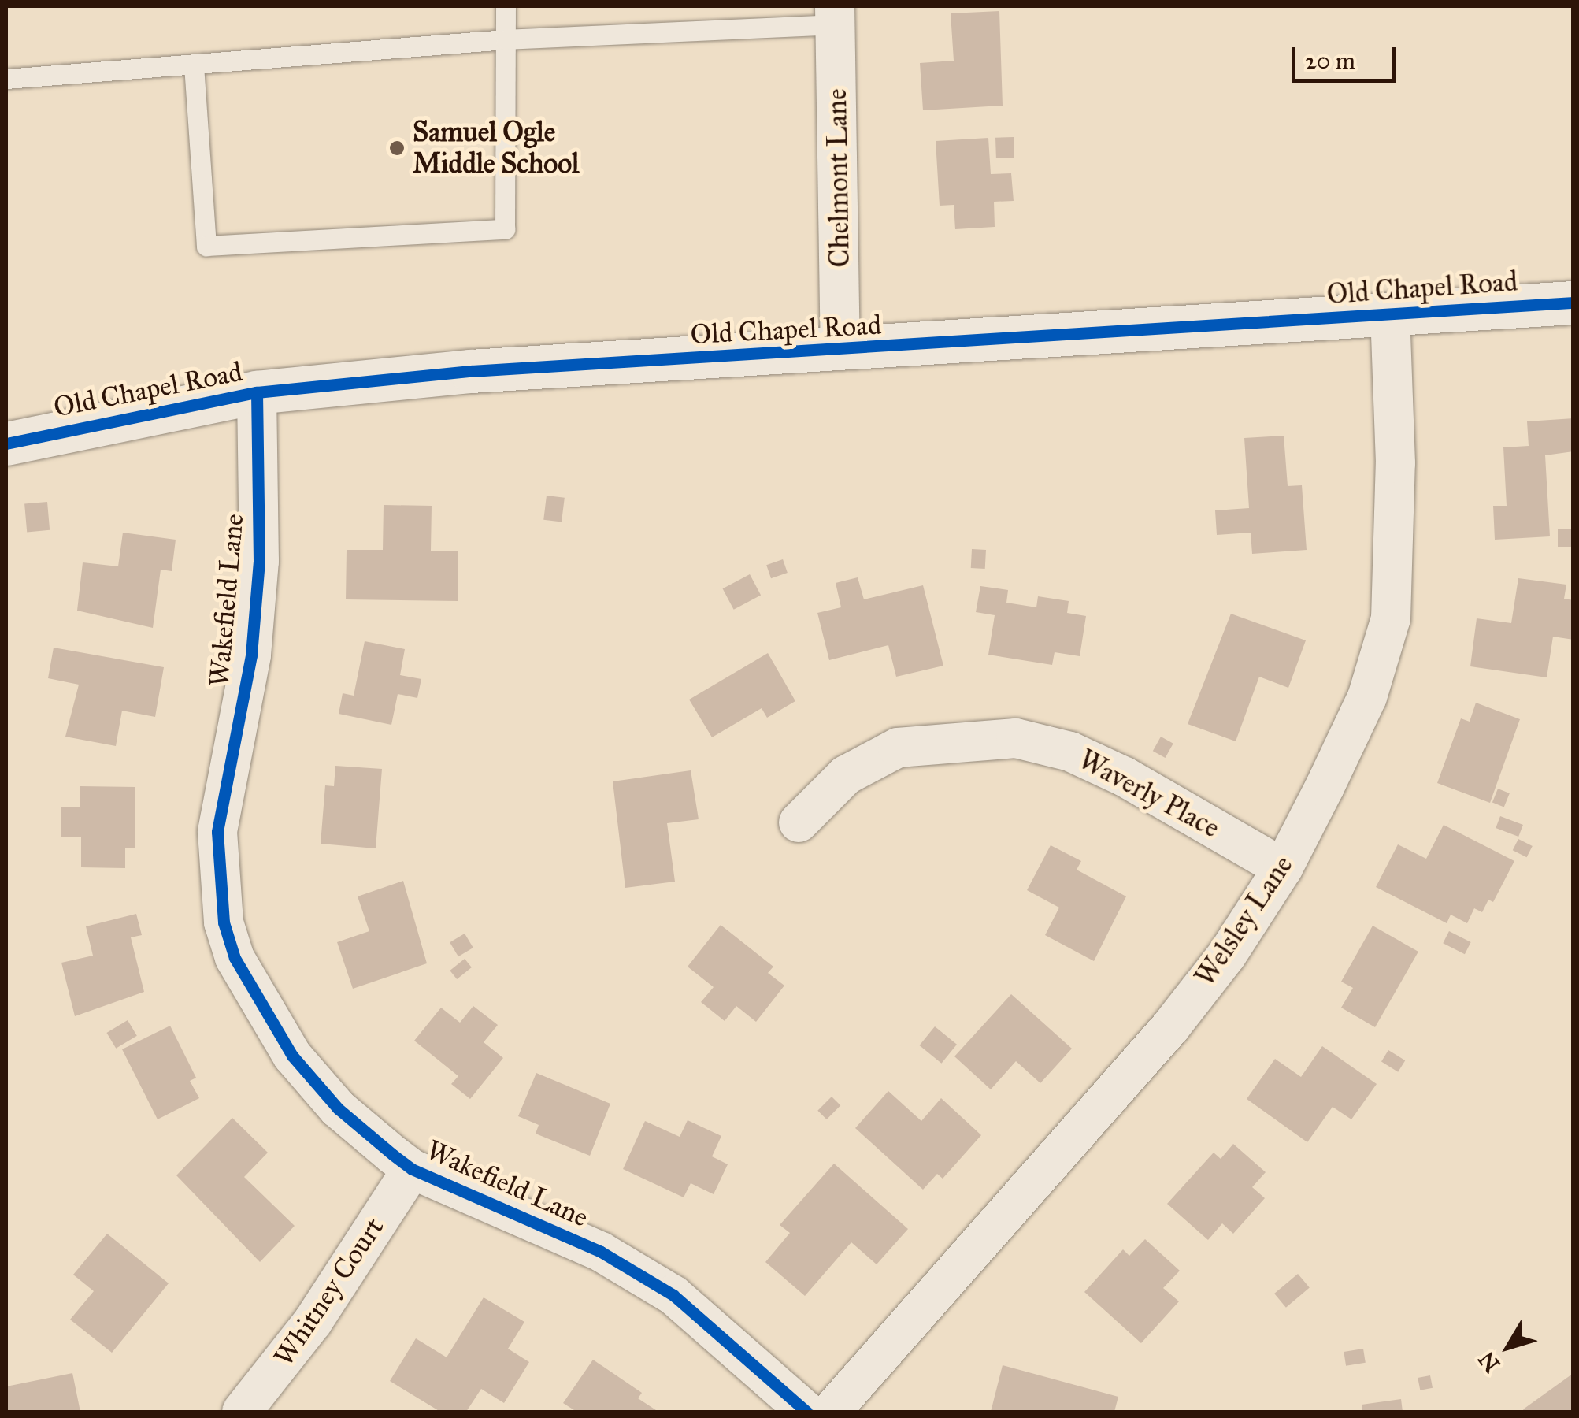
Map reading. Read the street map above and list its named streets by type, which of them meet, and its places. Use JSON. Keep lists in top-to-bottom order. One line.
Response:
{"streets":{"street":["Chelmont Lane","Old Chapel Road","Wakefield Lane","Waverly Place","Welsley Lane","Whitney Court"]},"crossings":[["Chelmont Lane","Old Chapel Road"],["Old Chapel Road","Wakefield Lane"],["Old Chapel Road","Welsley Lane"],["Wakefield Lane","Whitney Court"],["Waverly Place","Welsley Lane"]],"places":["Samuel Ogle Middle School"],"scale_bar":"20 m","north":"bottom left"}
